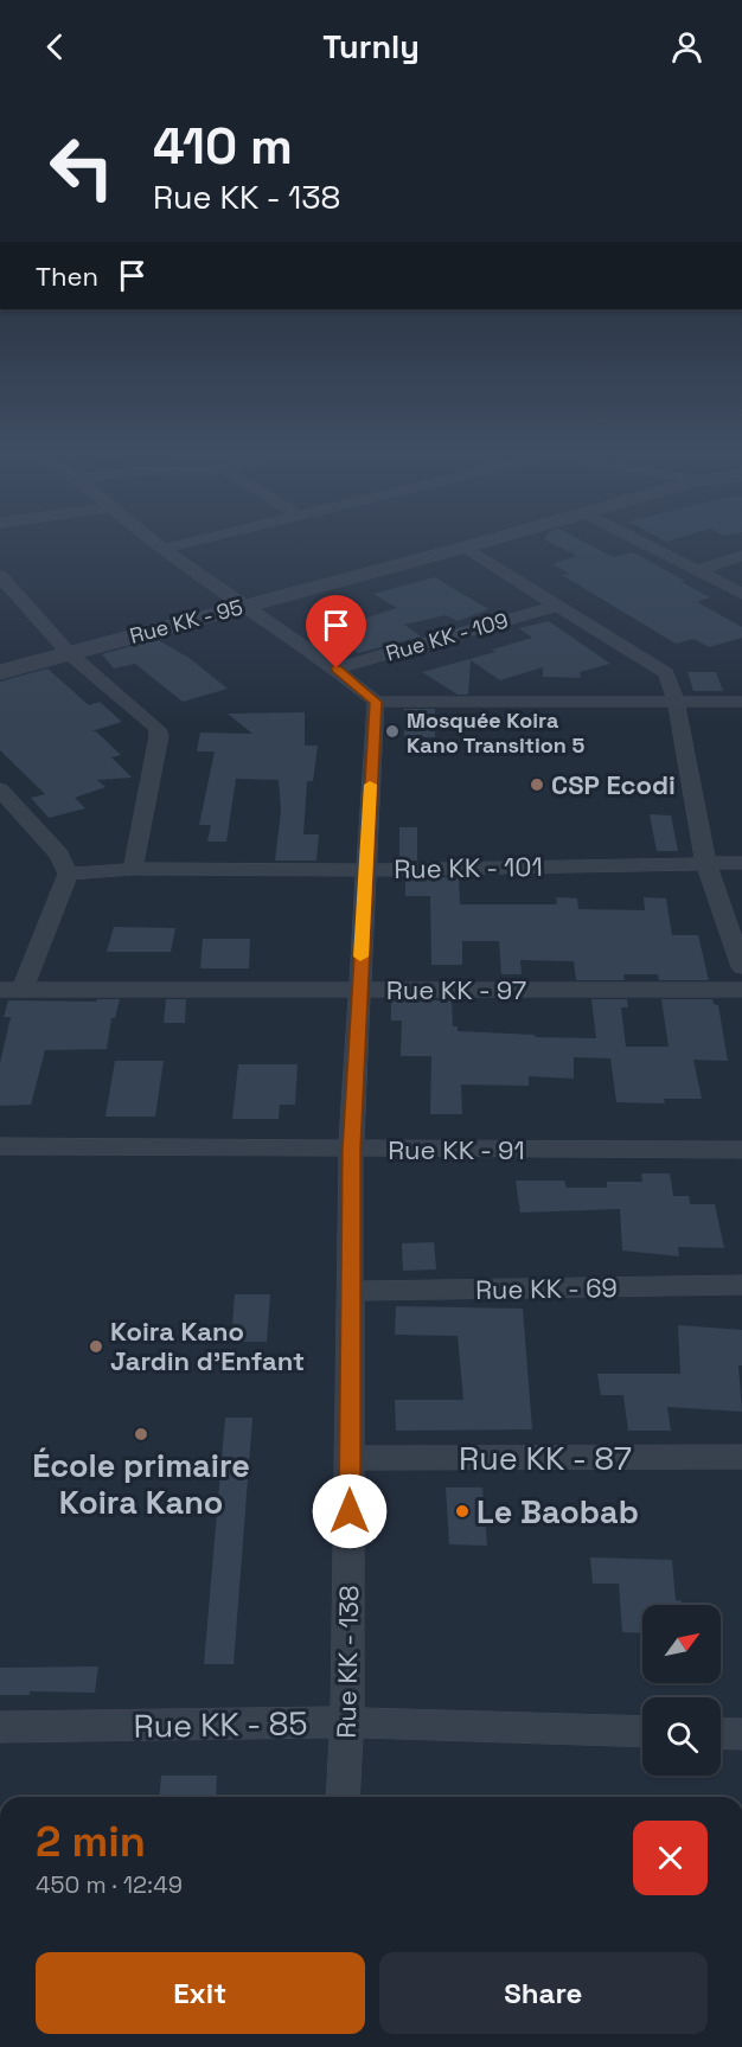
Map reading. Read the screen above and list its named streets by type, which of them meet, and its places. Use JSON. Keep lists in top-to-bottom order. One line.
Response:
{"streets":{"street":["Rue KK - 95","Rue KK - 109","Rue KK - 101","Rue KK - 97","Rue KK - 91","Rue KK - 69","Rue KK - 87","Rue KK - 138","Rue KK - 85"]},"crossings":[["Rue KK - 101","Rue KK - 138"],["Rue KK - 97","Rue KK - 138"],["Rue KK - 91","Rue KK - 138"],["Rue KK - 69","Rue KK - 138"],["Rue KK - 87","Rue KK - 138"],["Rue KK - 138","Rue KK - 85"]],"places":["Mosquée Koira Kano Transition 5","CSP Ecodi","Koira Kano Jardin d'Enfant","École primaire Koira Kano","Le Baobab"],"north":"top right","page":{"header":"Turnly","turn":["410 m","Rue KK - 138"],"then":"Then","heading":["2 min","450 m · 12:49"],"buttons":["Exit","Share"]}}
